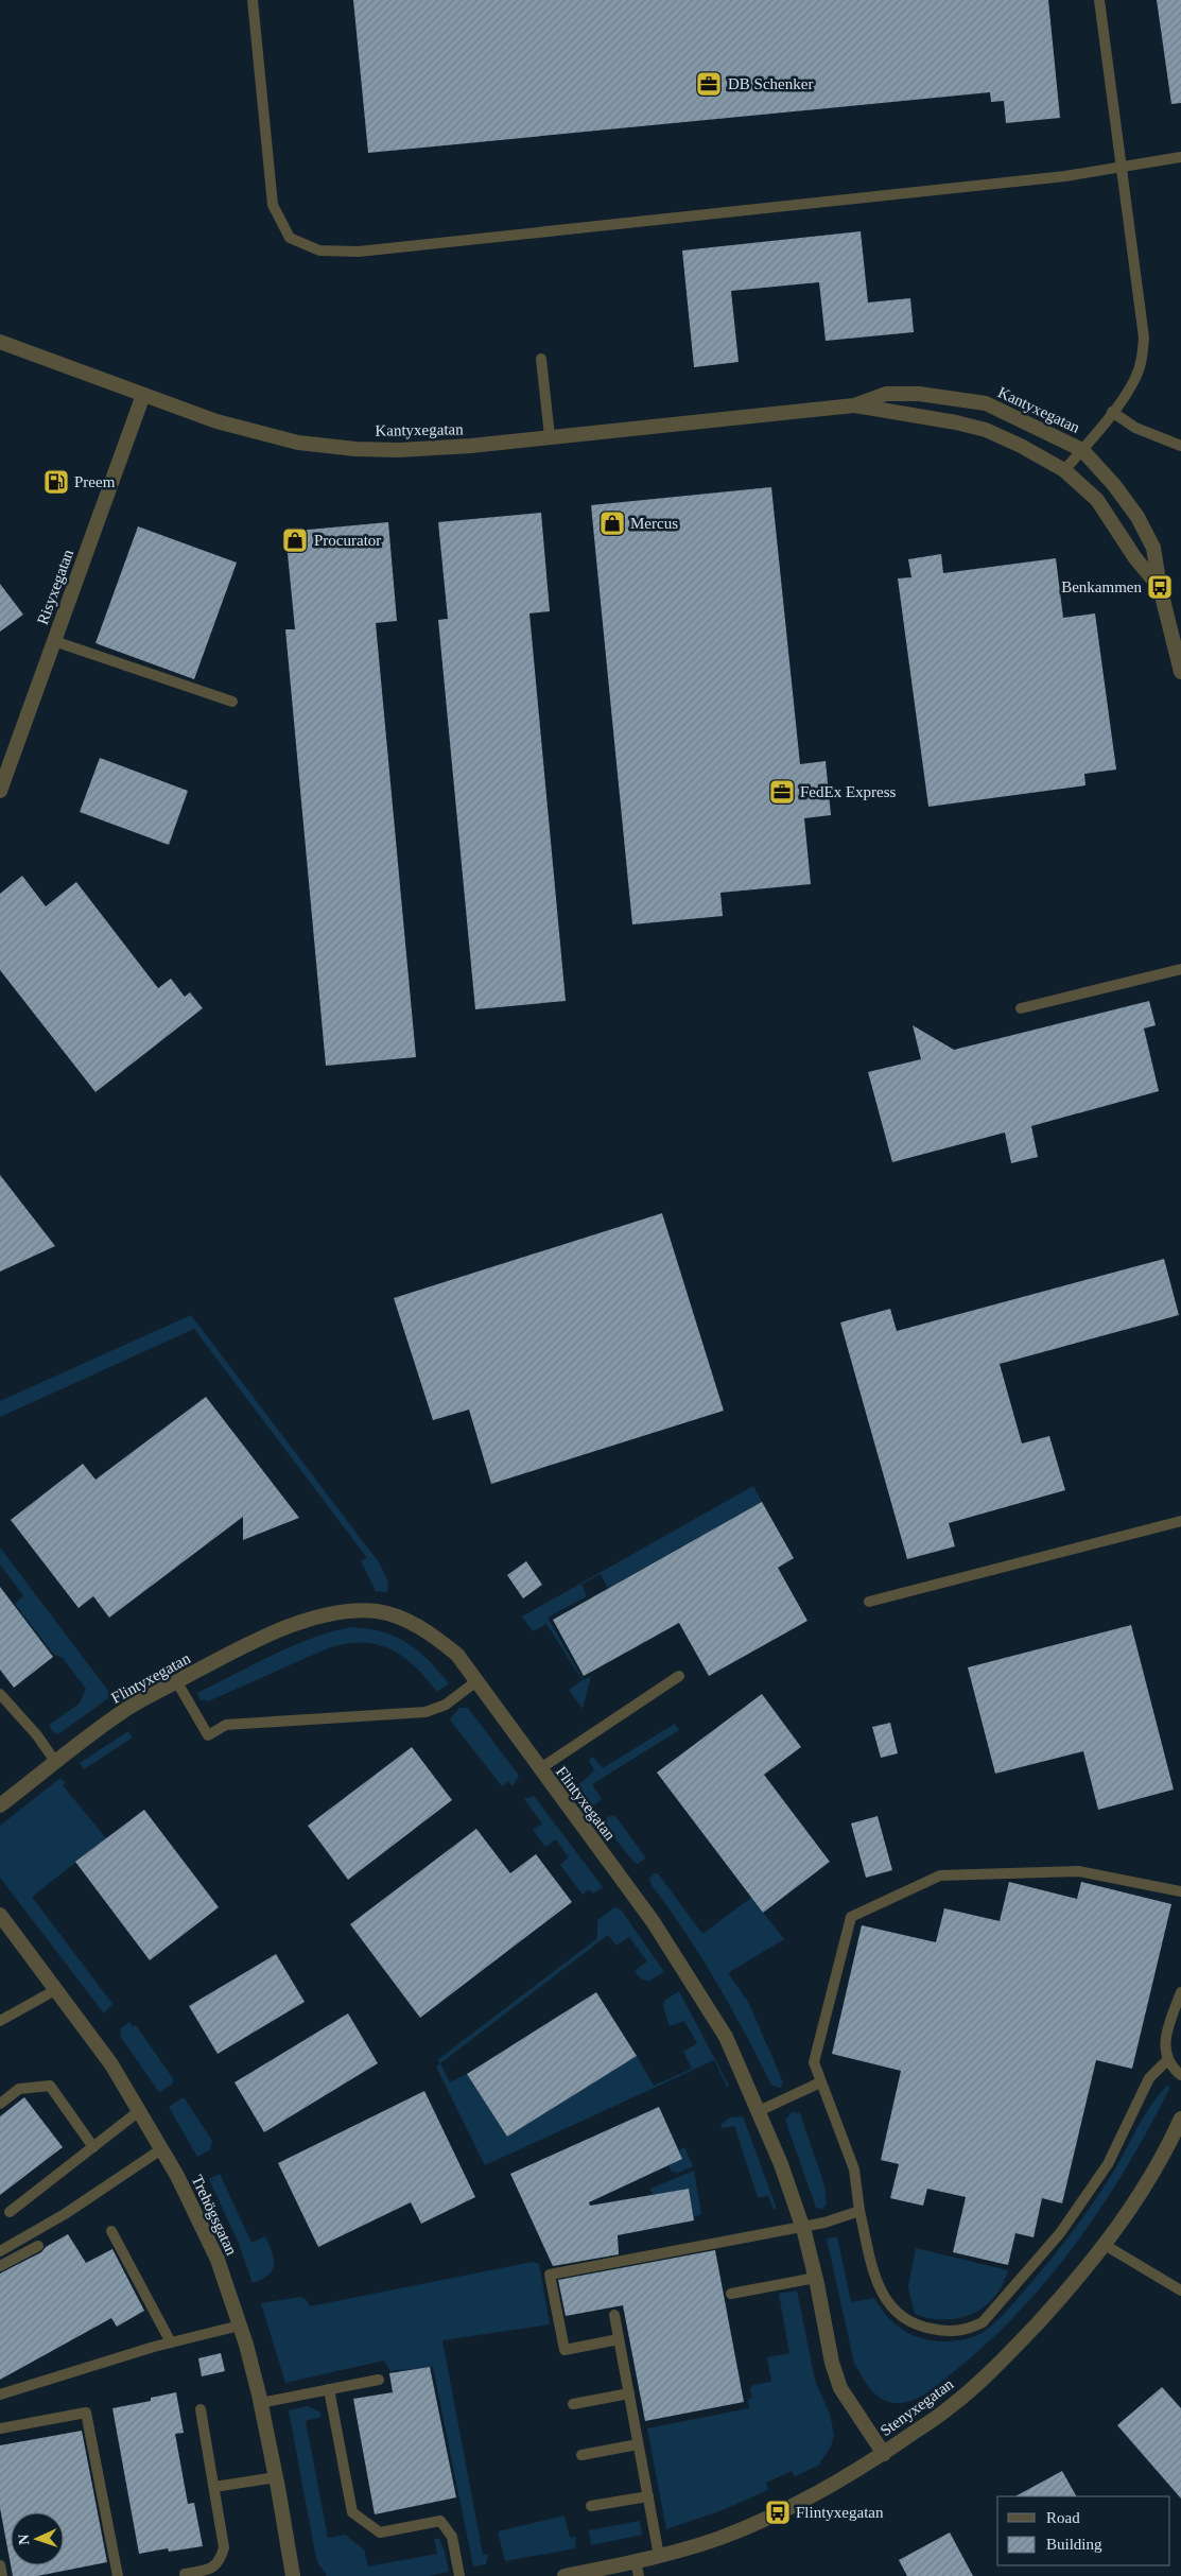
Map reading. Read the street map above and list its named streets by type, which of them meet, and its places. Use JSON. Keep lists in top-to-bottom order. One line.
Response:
{"streets":{"street":["Kantyxegatan","Risyxegatan","Flintyxegatan","Trehögsgatan","Stenyxegatan"]},"crossings":[["Kantyxegatan","Risyxegatan"],["Flintyxegatan","Stenyxegatan"]],"places":{"office":["DB Schenker","FedEx Express"],"fuel station":["Preem"],"shop":["Mercus","Procurator"],"bus stop":["Benkammen","Flintyxegatan"]},"legend":["Road","Building"],"north":"left"}
